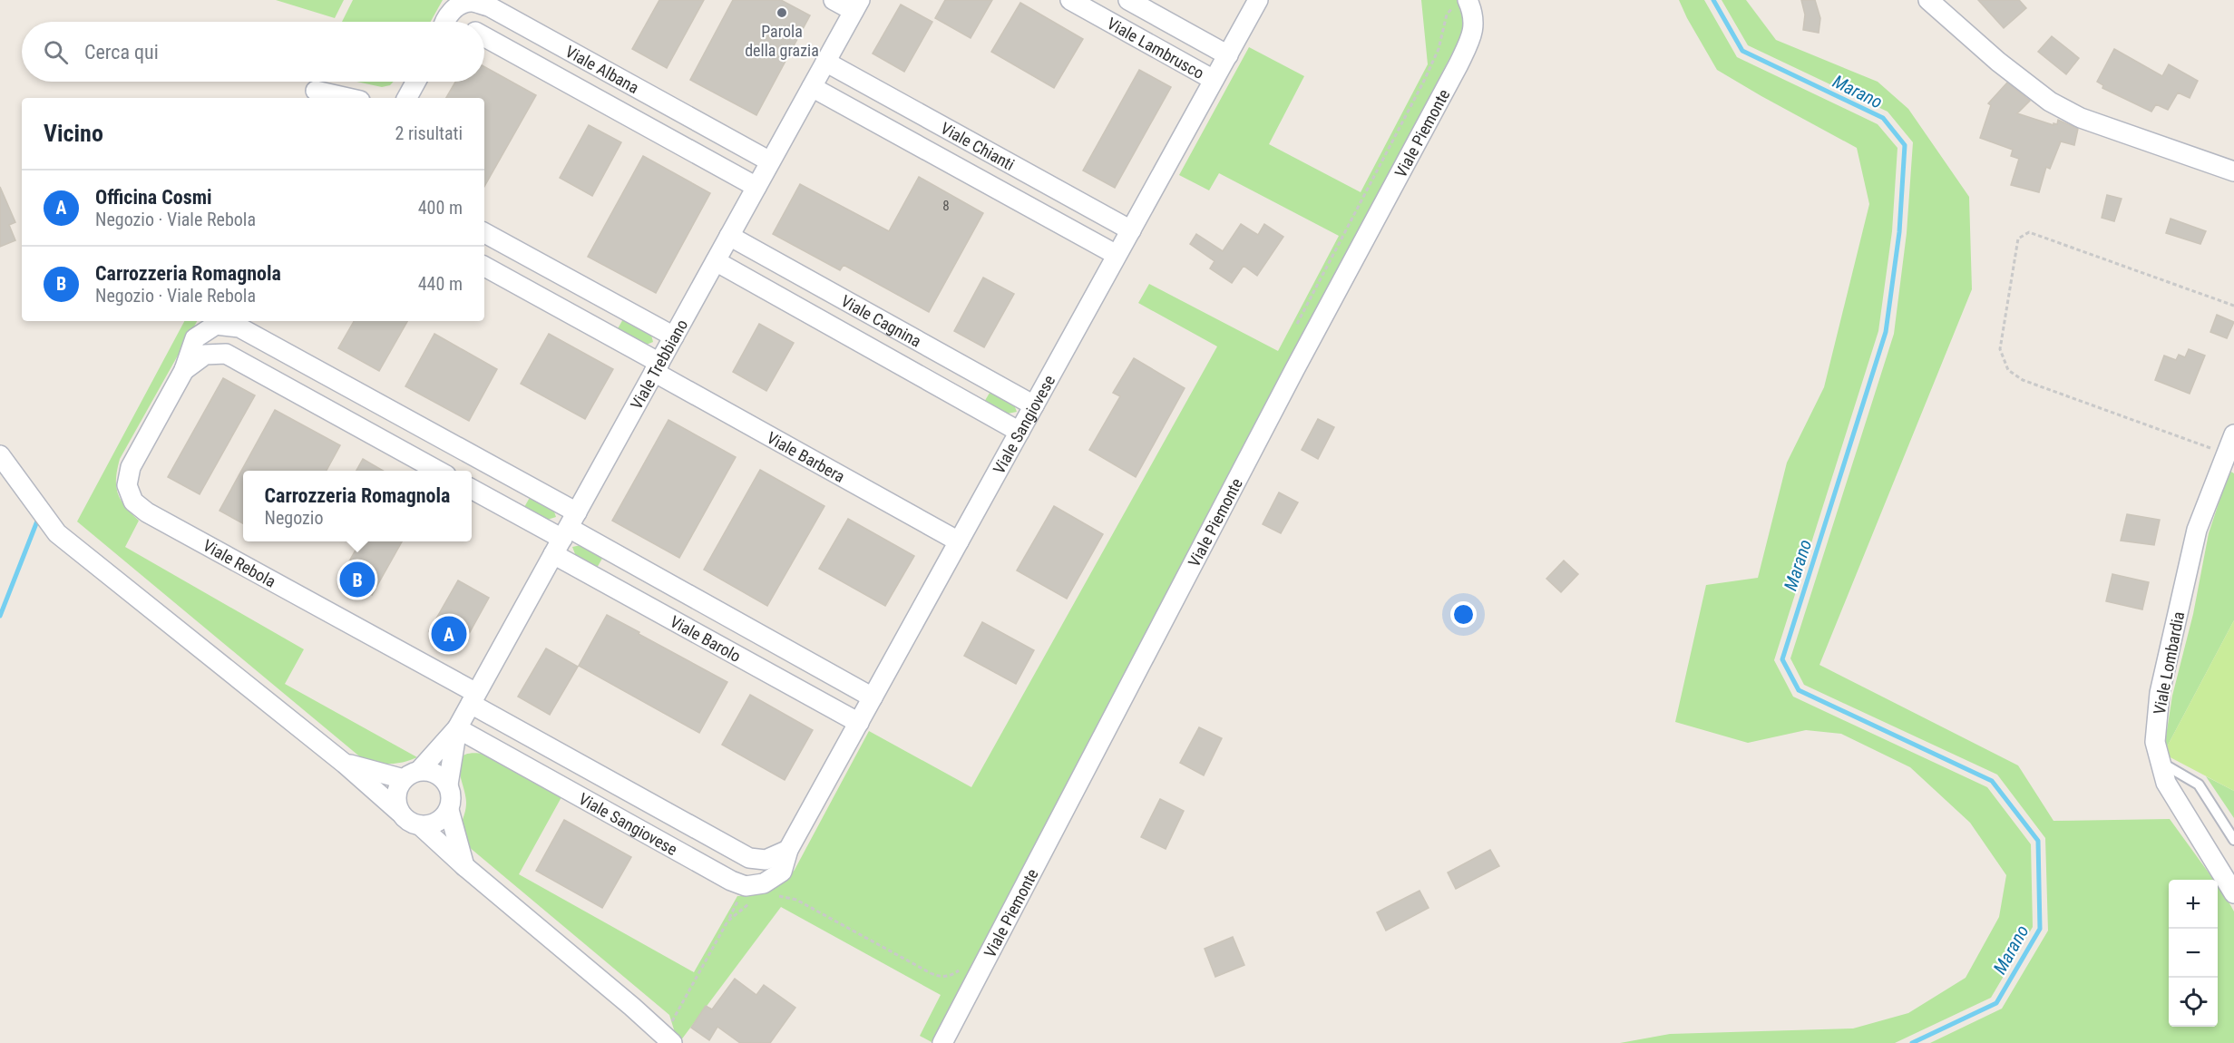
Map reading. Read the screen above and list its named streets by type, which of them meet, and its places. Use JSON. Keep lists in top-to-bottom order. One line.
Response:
{"streets":{"street":["Viale Lambrusco","Viale Albana","Viale Piemonte","Viale Chianti","Viale Cagnina","Viale Trebbiano","Viale Sangiovese","Viale Barbera","Viale Rebola","Viale Barolo","Viale Lombardia"]},"crossings":[["Viale Lambrusco","Viale Sangiovese"],["Viale Albana","Viale Trebbiano"],["Viale Chianti","Viale Trebbiano"],["Viale Chianti","Viale Sangiovese"],["Viale Cagnina","Viale Trebbiano"],["Viale Cagnina","Viale Sangiovese"],["Viale Trebbiano","Viale Sangiovese"],["Viale Trebbiano","Viale Barbera"],["Viale Trebbiano","Viale Rebola"],["Viale Trebbiano","Viale Barolo"],["Viale Sangiovese","Viale Barbera"],["Viale Sangiovese","Viale Rebola"],["Viale Sangiovese","Viale Barolo"],["Viale Rebola","Viale Barolo"]],"water":["Marano"],"places":["Parola della grazia"],"house_numbers":["8"],"page":{"search":"Cerca qui","heading":["Vicino","2 risultati"],"list":[{"mark":"A","name":"Officina Cosmi","note":"Negozio · Viale Rebola","value":"400 m"},{"mark":"B","name":"Carrozzeria Romagnola","note":"Negozio · Viale Rebola","value":"440 m"}],"popup":["Carrozzeria Romagnola","Negozio"],"pins":["B","A"],"map_buttons":["+","−"]}}
